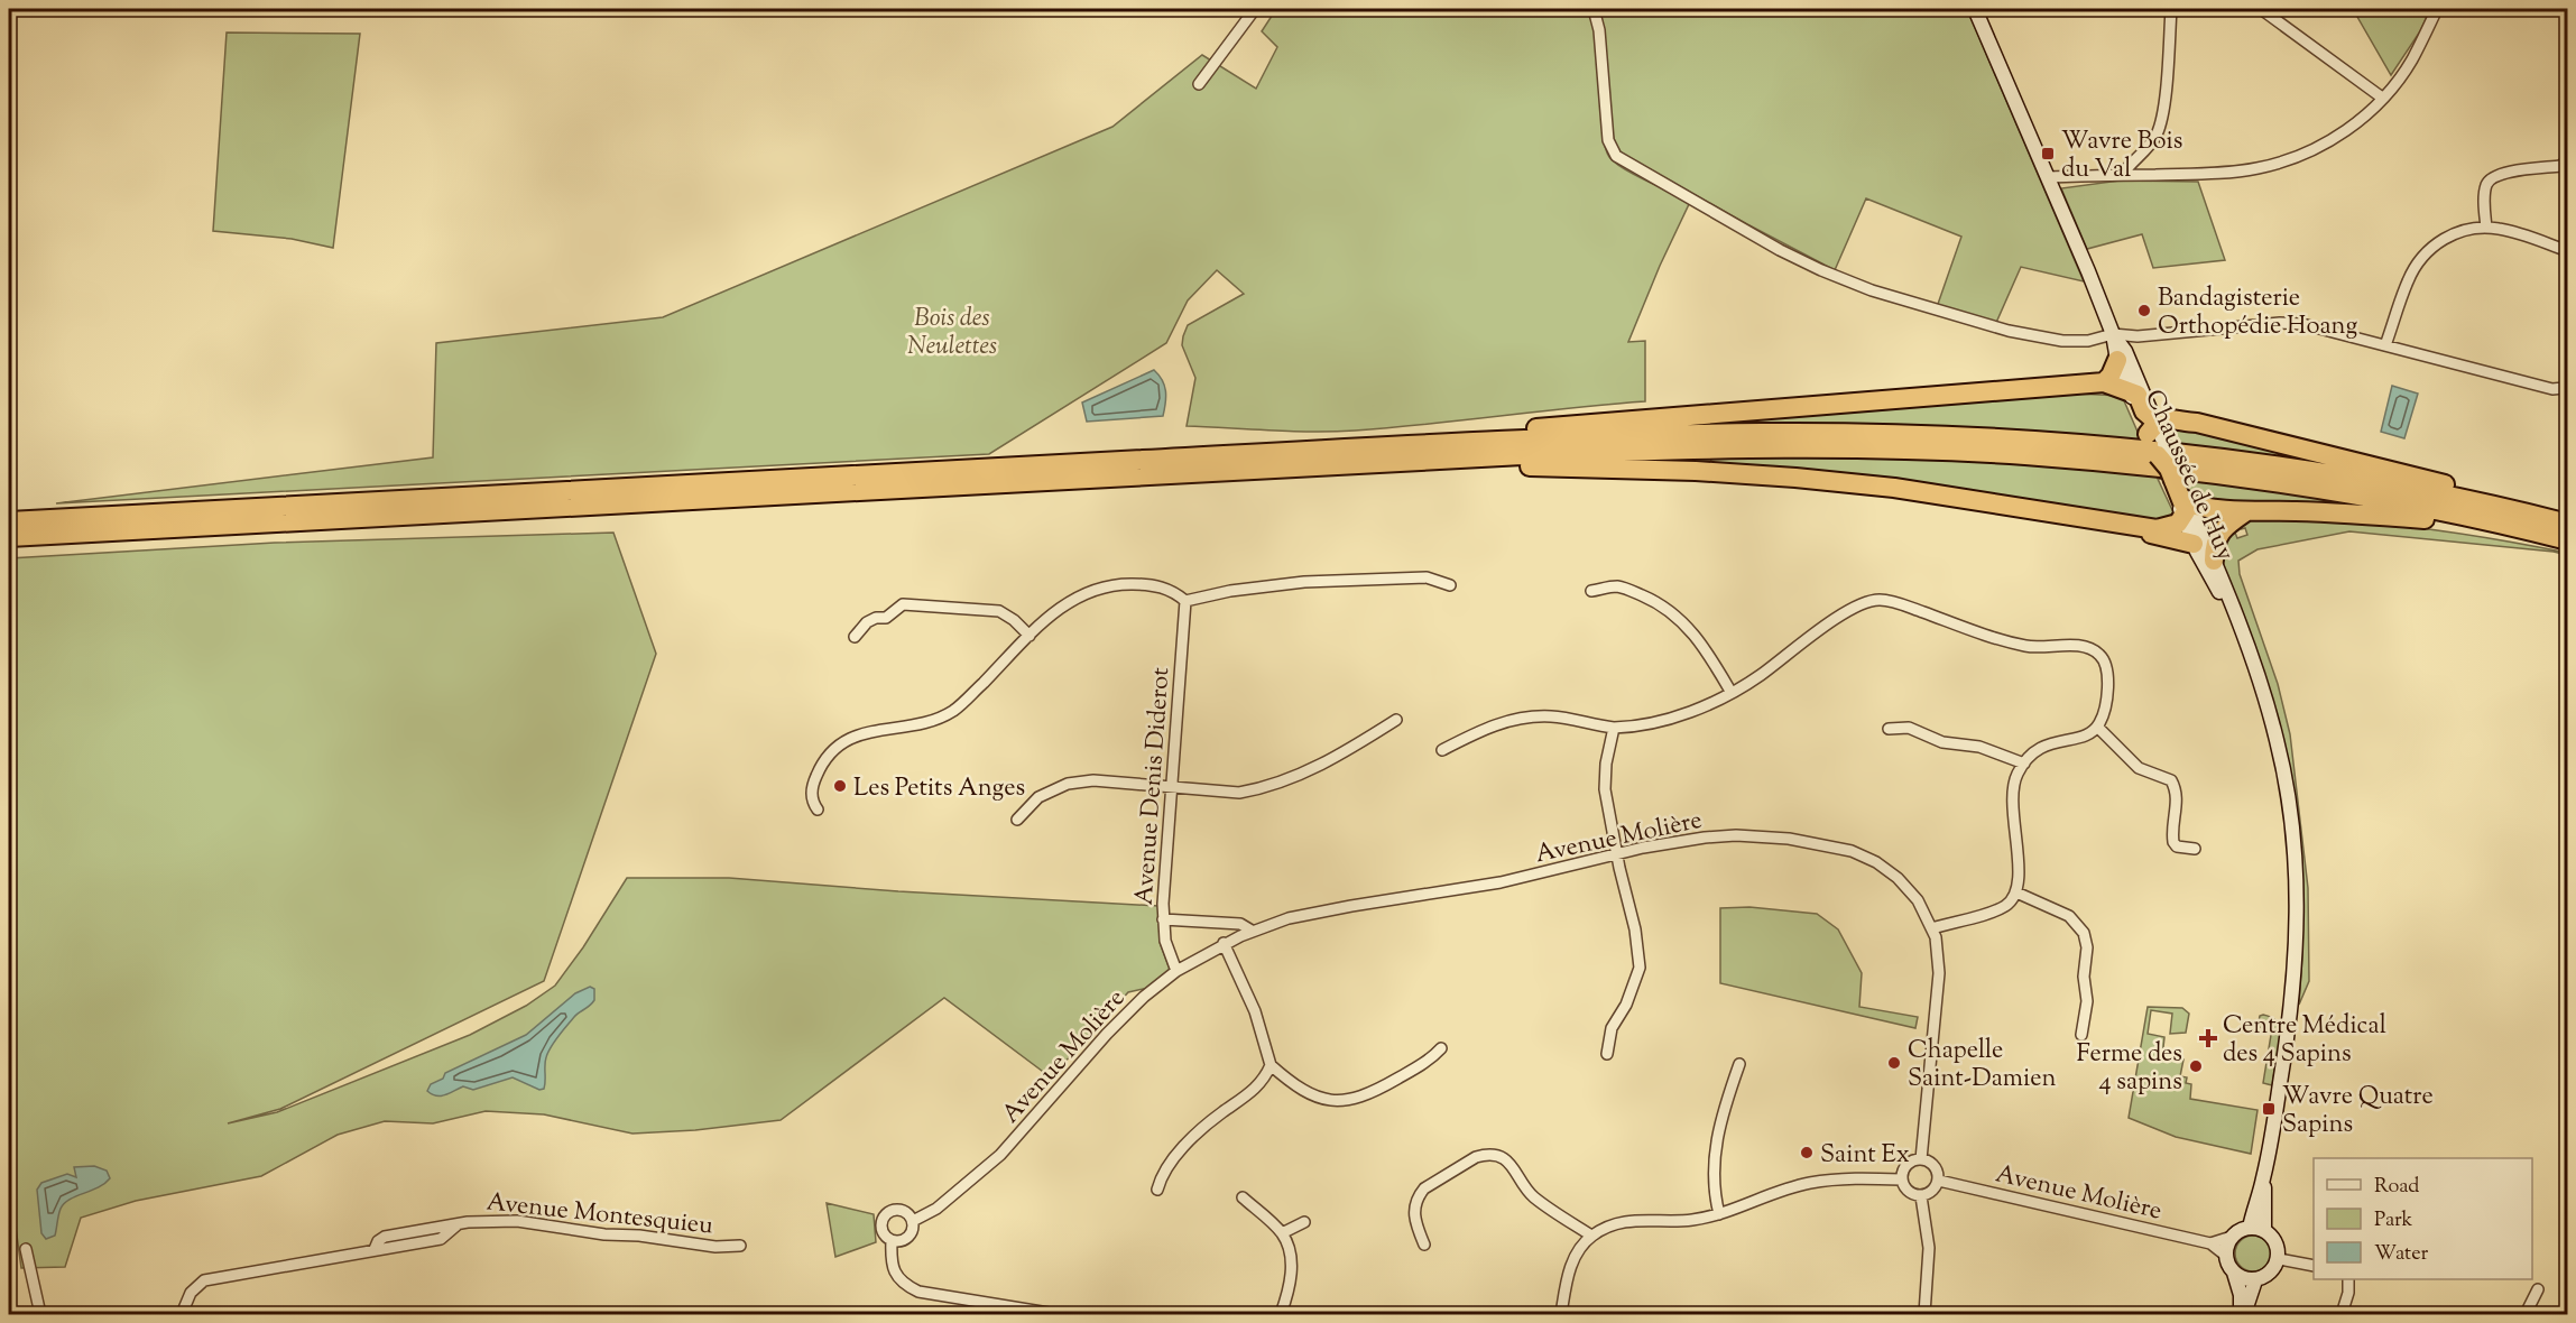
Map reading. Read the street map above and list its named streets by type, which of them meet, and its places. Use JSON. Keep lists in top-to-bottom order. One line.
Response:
{"streets":{"main road":["Chaussée de Huy"],"street":["Avenue Denis Diderot","Avenue Molière","Avenue Montesquieu"]},"crossings":[["Chaussée de Huy","Avenue Molière"],["Avenue Denis Diderot","Avenue Molière"]],"parks":["Bois des Neulettes"],"places":{"transit":["Wavre Bois du Val","Wavre Quatre Sapins"],"other":["Bandagisterie Orthopédie Hoang","Les Petits Anges","Chapelle Saint-Damien","Ferme des 4 sapins","Saint Ex"],"health":["Centre Médical des 4 Sapins"]},"legend":["Road","Park","Water"]}
